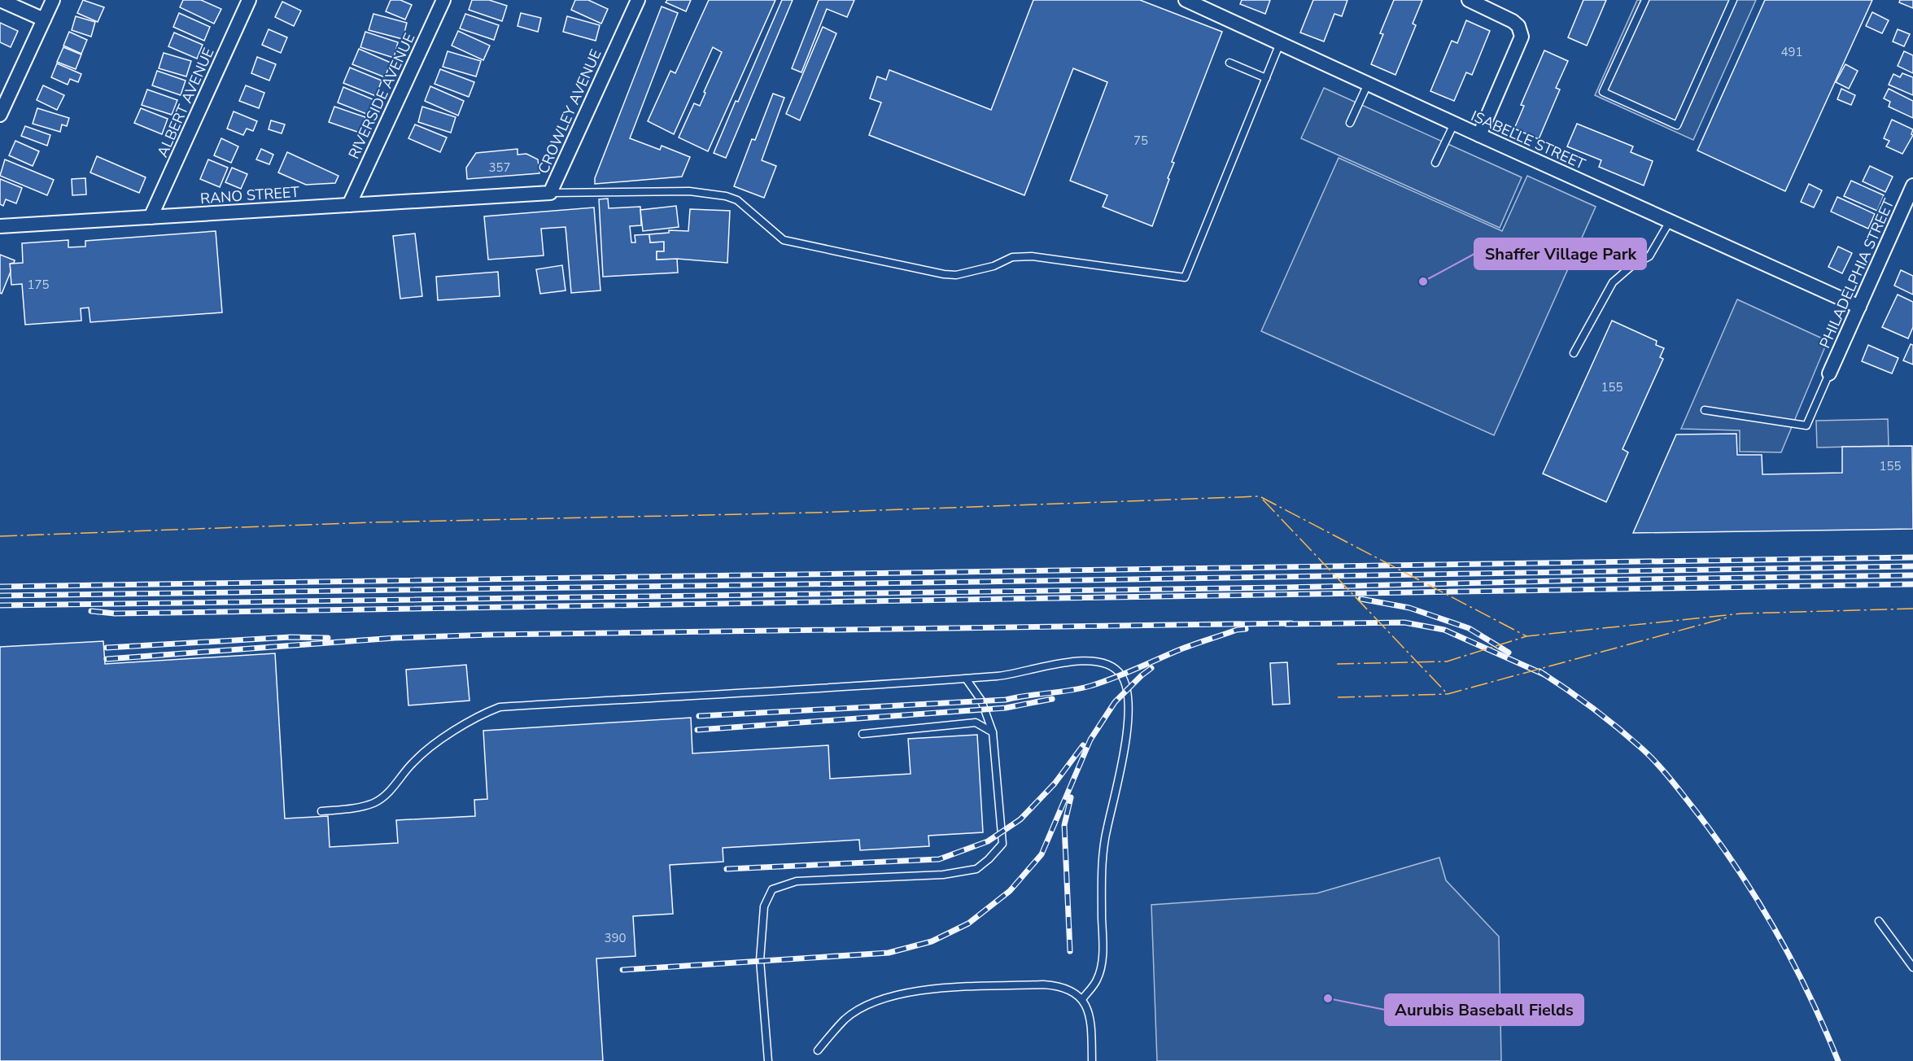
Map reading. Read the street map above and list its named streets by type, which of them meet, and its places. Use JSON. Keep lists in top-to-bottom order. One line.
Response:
{"streets":{"street":["RIVERSIDE AVENUE","ALBERT AVENUE","CROWLEY AVENUE","ISABELLE STREET","RANO STREET","PHILADELPHIA STREET"]},"crossings":[["RIVERSIDE AVENUE","RANO STREET"],["ALBERT AVENUE","RANO STREET"],["CROWLEY AVENUE","RANO STREET"],["ISABELLE STREET","PHILADELPHIA STREET"]],"places":["Shaffer Village Park","Aurubis Baseball Fields"],"house_numbers":["491","75","357","175","155","155","390"]}
